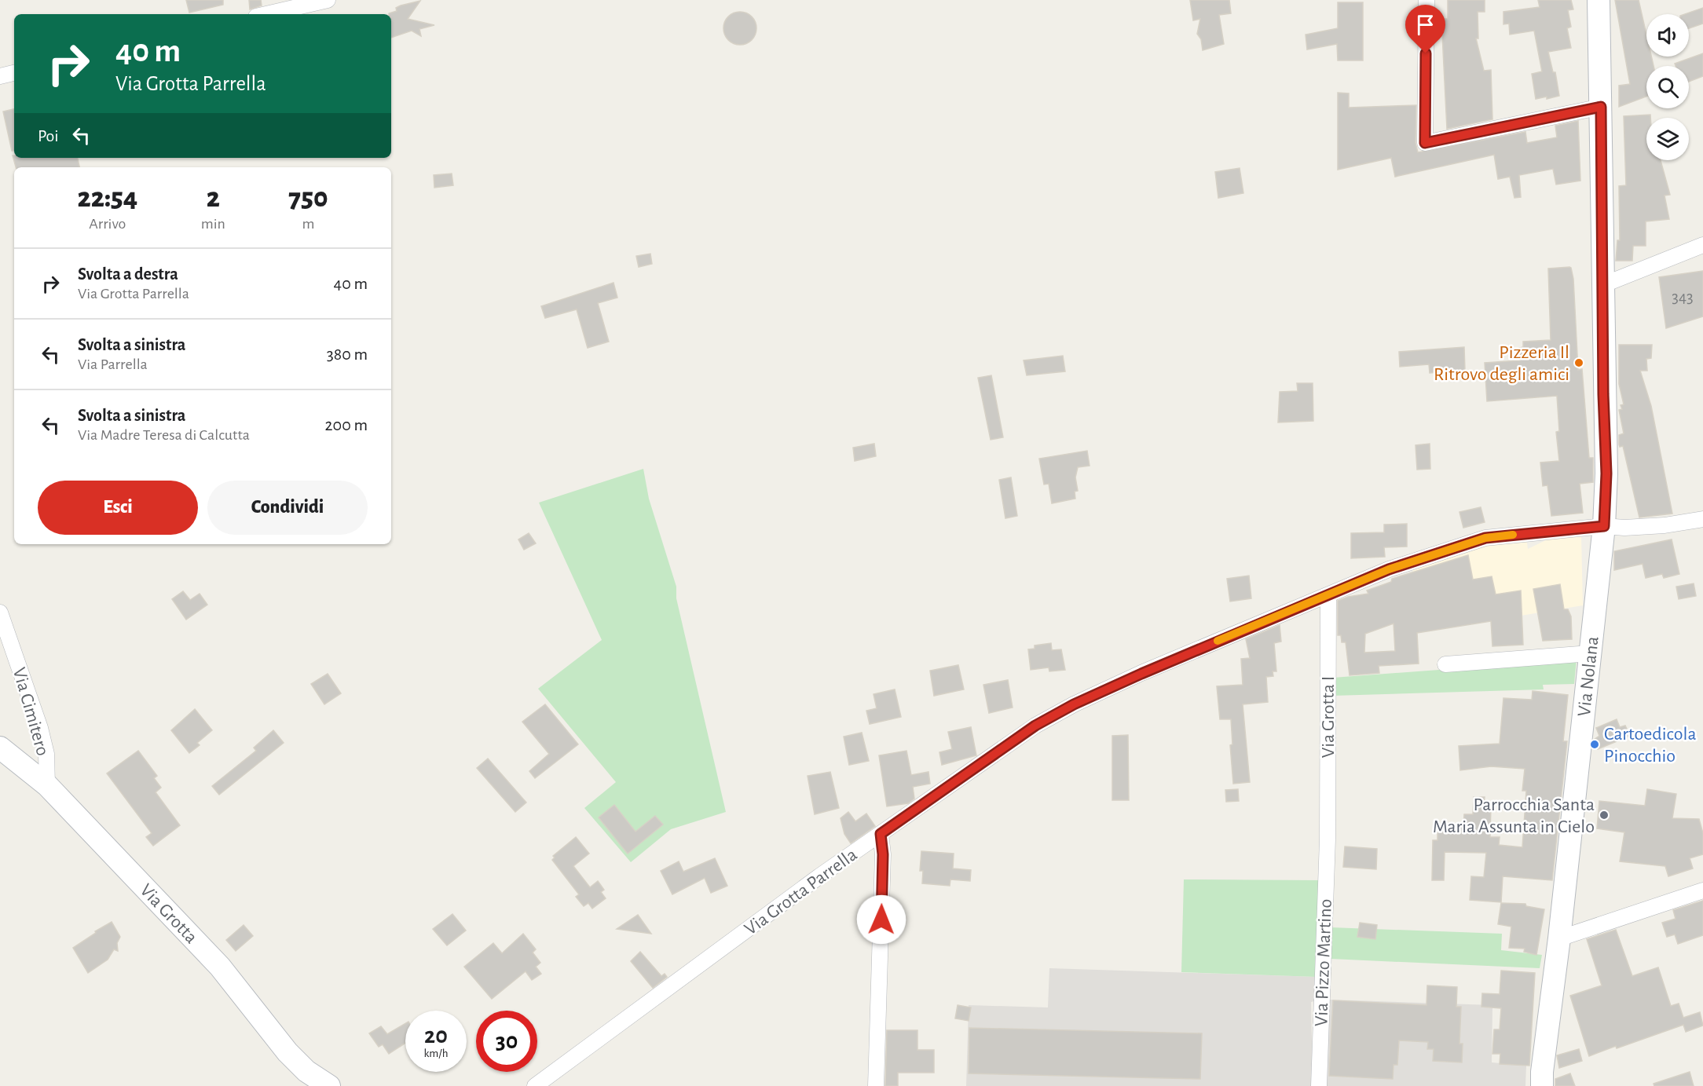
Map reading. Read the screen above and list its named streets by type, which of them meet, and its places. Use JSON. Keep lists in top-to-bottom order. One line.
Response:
{"streets":{"street":["Via Nolana","Via Cimitero","Via Grotta I","Via Grotta Parrella","Via Grotta","Via Pizzo Martino"]},"crossings":[["Via Nolana","Via Grotta Parrella"],["Via Cimitero","Via Grotta"],["Via Grotta I","Via Grotta Parrella"],["Via Grotta I","Via Pizzo Martino"]],"places":["Pizzeria Il Ritrovo degli amici","Cartoedicola Pinocchio","Parrocchia Santa Maria Assunta in Cielo"],"house_numbers":["343"],"page":{"turn":["40 m","Via Grotta Parrella"],"then":"Poi","eta":["22:54","Arrivo","2","min","750","m"],"list":[{"name":"Svolta a destra","note":"Via Grotta Parrella","value":"40 m"},{"name":"Svolta a sinistra","note":"Via Parrella","value":"380 m"},{"name":"Svolta a sinistra","note":"Via Madre Teresa di Calcutta","value":"200 m"}],"buttons":["Esci","Condividi"],"speed":"20 km/h","limit":"30"}}
